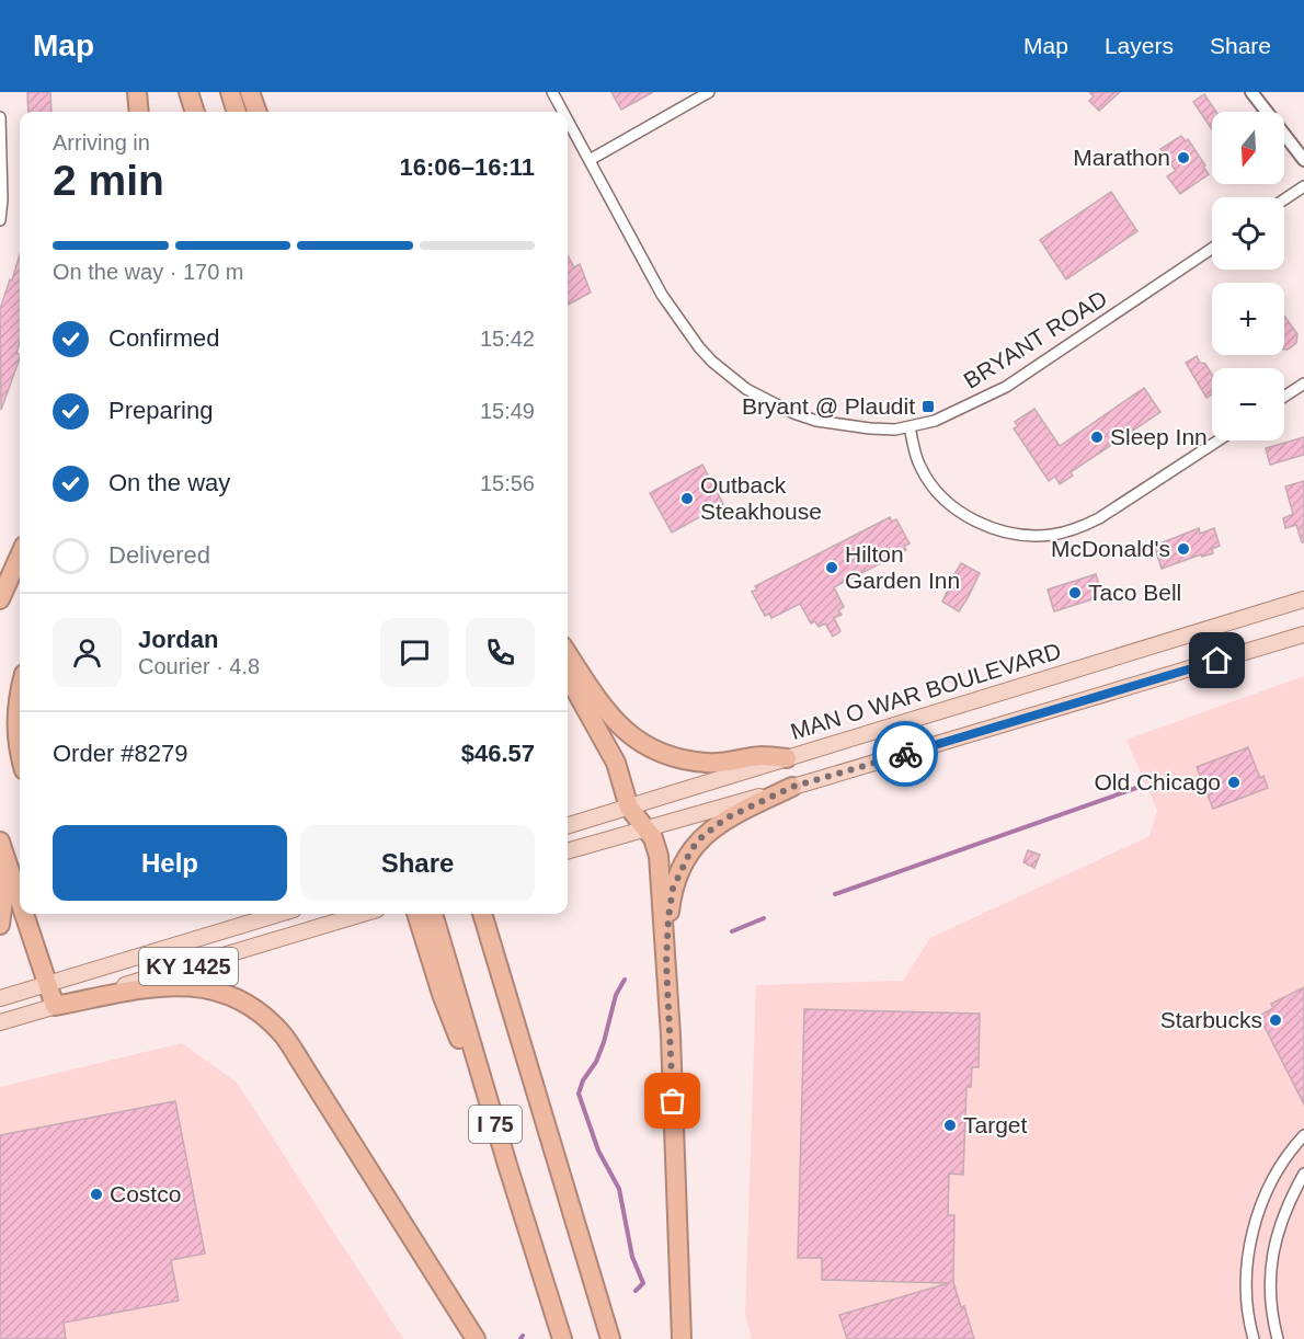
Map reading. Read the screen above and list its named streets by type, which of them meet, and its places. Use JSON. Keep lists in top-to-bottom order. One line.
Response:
{"streets":{"highway":["I 75"],"main road":["MAN O WAR BOULEVARD","KY 1425"],"street":["BRYANT ROAD"]},"places":{"other":["Marathon","Sleep Inn","Outback Steakhouse","McDonald's","Hilton Garden Inn","Taco Bell","Old Chicago","Starbucks","Target","Costco"],"transit":["Bryant @ Plaudit"]},"north":"bottom","page":{"header":"Map","nav":["Map","Layers","Share"],"map_buttons":["+","−"],"heading":["2 min","Arriving in","16:06–16:11"],"panel":["Jordan","Courier · 4.8","Order #8279","$46.57"],"bar":"On the way · 170 m","list":[["Confirmed","15:42"],["Preparing","15:49"],["On the way","15:56"],"Delivered"],"buttons":["Help","Share"]}}
